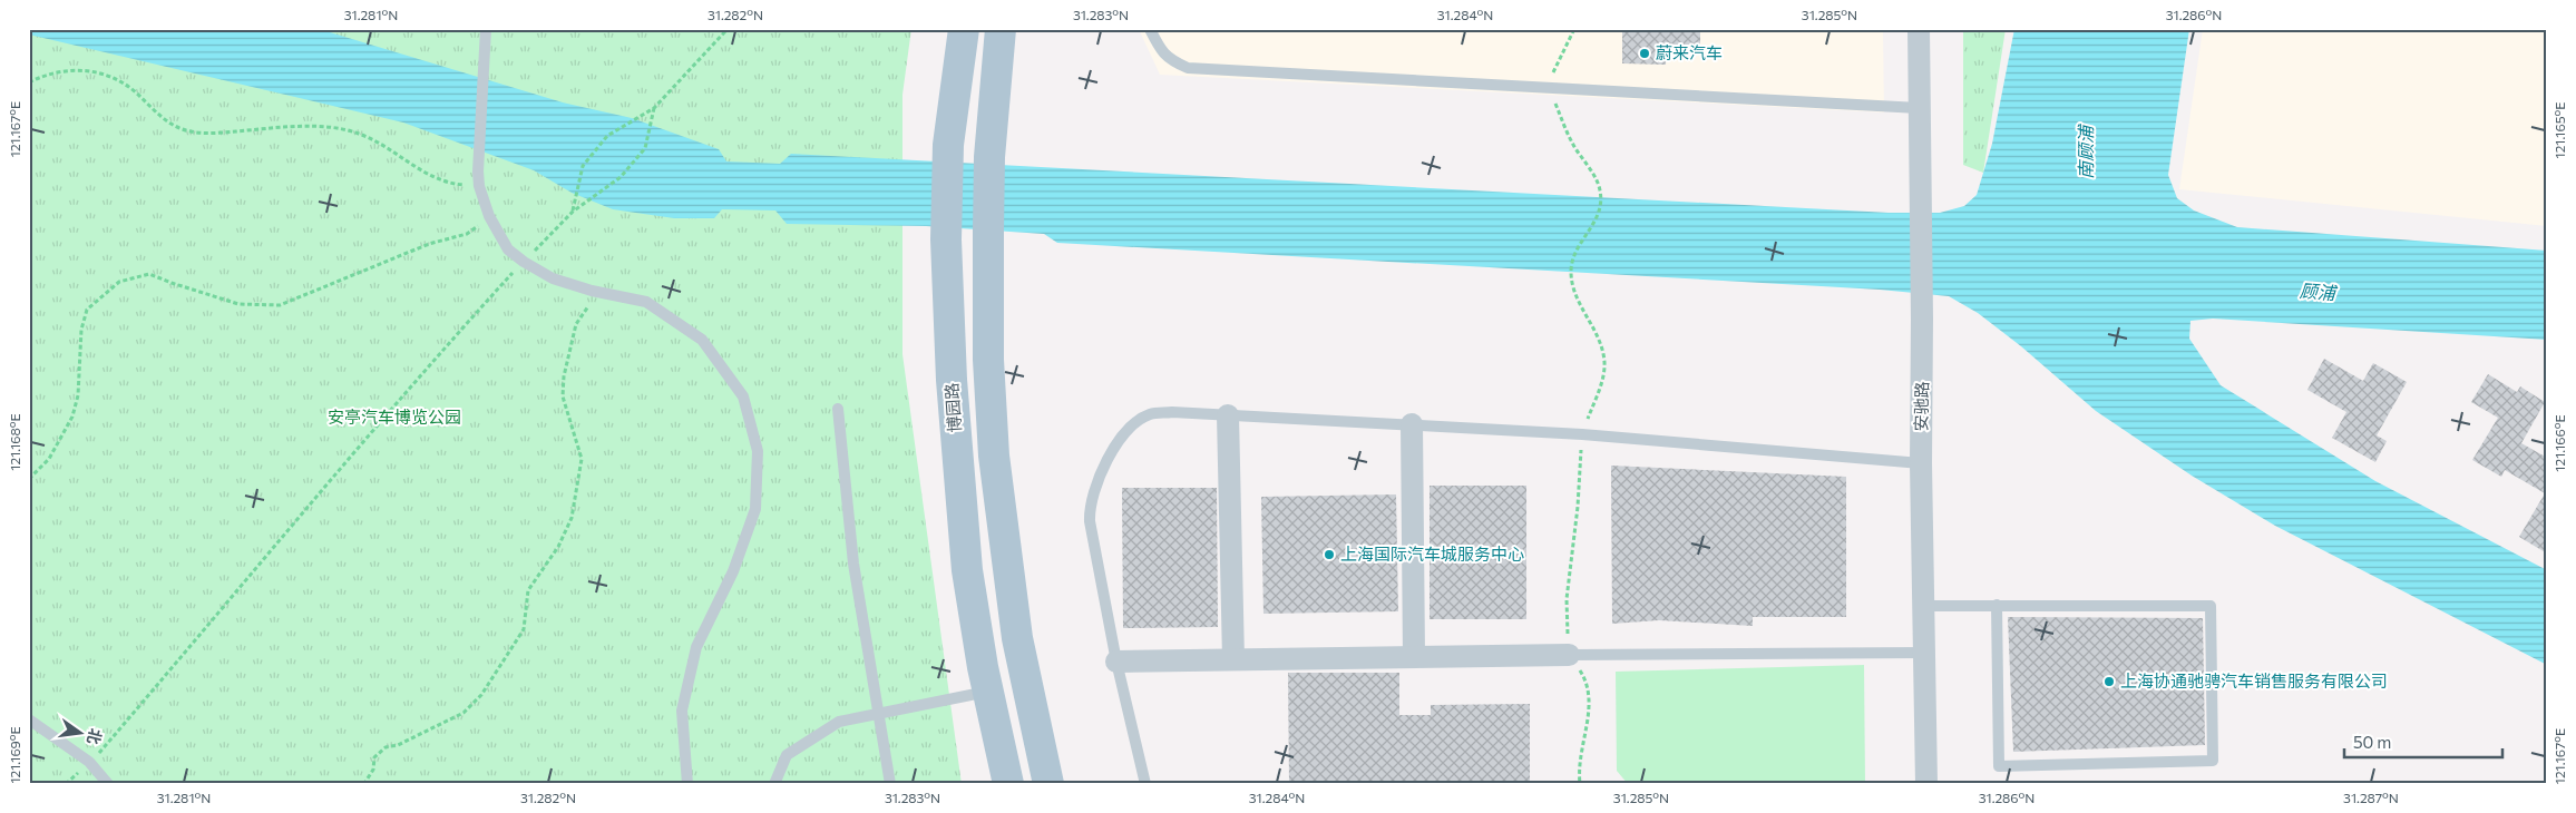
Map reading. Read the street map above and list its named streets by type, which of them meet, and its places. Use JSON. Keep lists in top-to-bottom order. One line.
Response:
{"streets":{"main road":["博园路"],"street":["安驰路"]},"water":["南顾浦","顾浦"],"parks":["安亭汽车博览公园"],"places":["蔚来汽车","上海国际汽车城服务中心","上海协通驰骋汽车销售服务有限公司"],"scale_bar":"50 m","north":"right","coordinates":["31.281°N","31.282°N","31.283°N","31.284°N","31.285°N","31.286°N","121.167°E","121.165°E","121.168°E","121.166°E","121.169°E","31.287°N"]}
